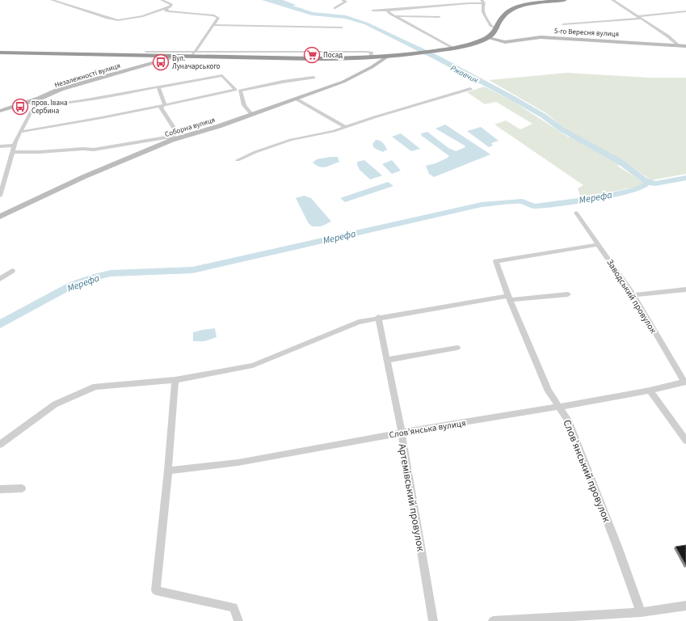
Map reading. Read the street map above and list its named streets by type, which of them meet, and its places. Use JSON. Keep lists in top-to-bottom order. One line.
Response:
{"streets":{"street":["5-го Вересня вулиця","Незалежності вулиця","Соборна вулиця","Заводський провулок","Слов’янська вулиця","Слов’янський провулок","Артемівський провулок"]},"crossings":[["Заводський провулок","Слов’янська вулиця"],["Заводський провулок","Слов’янський провулок"],["Слов’янська вулиця","Слов’янський провулок"],["Слов’янська вулиця","Артемівський провулок"]],"water":["Ржавчик","Мерефа"],"places":{"supermarket":["Посад"],"bus stop":["Вул. Луначарського","пров. Івана Сербина"]}}
